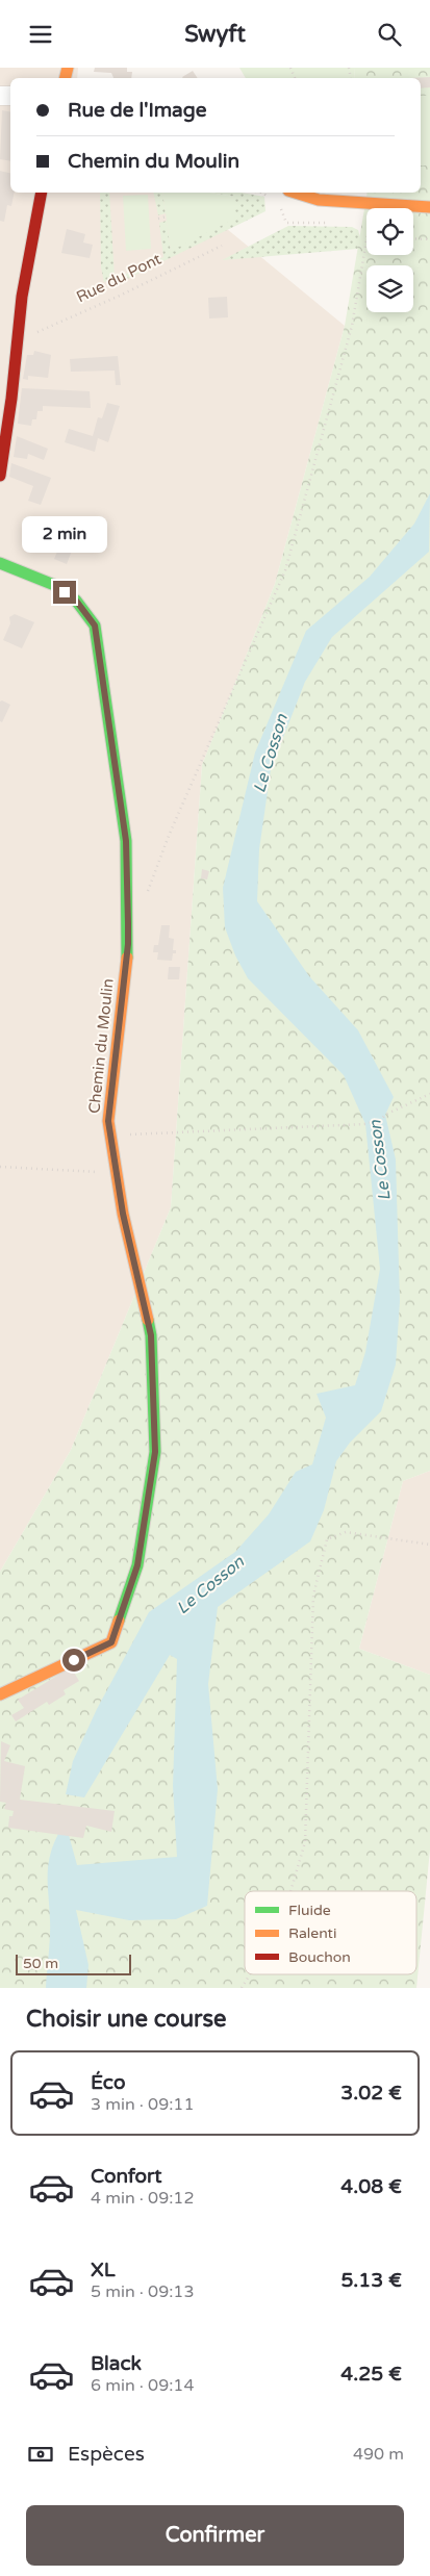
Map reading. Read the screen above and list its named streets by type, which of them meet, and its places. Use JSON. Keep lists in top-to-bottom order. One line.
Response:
{"streets":{"street":["Chemin du Moulin"],"path":["Rue du Pont"]},"water":["Le Cosson"],"legend":["Fluide","Ralenti","Bouchon"],"scale_bar":"50 m","page":{"header":"Swyft","banner":["Rue de l'Image","Chemin du Moulin"],"bubble":"2 min","scale":"50 m","heading":"Choisir une course","list":[{"name":"Éco","note":"3 min · 09:11","value":"3.02 €"},{"name":"Confort","note":"4 min · 09:12","value":"4.08 €"},{"name":"XL","note":"5 min · 09:13","value":"5.13 €"},{"name":"Black","note":"6 min · 09:14","value":"4.25 €"}],"pay":["Espèces","490 m"],"buttons":"Confirmer"}}
